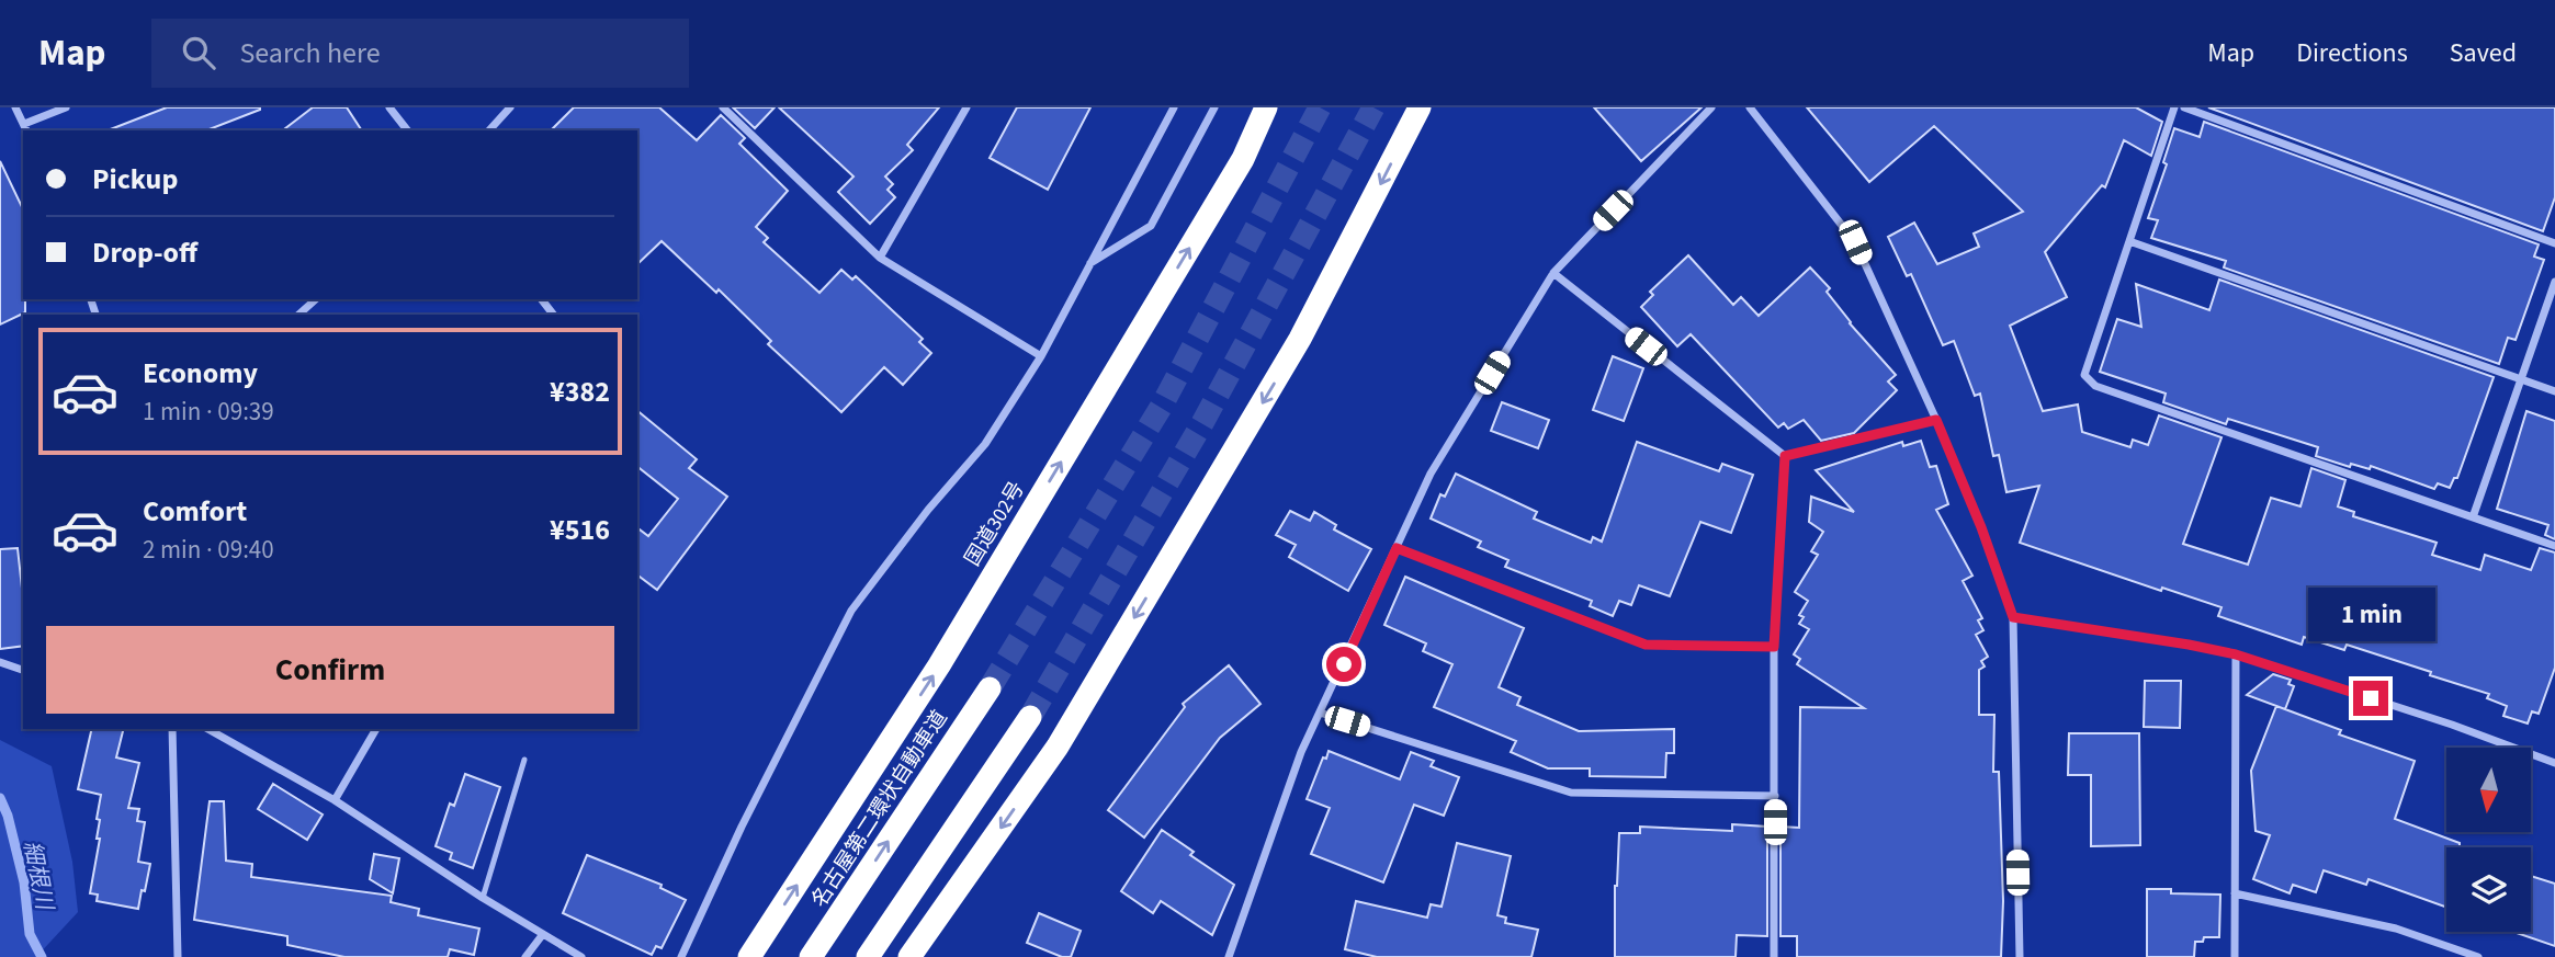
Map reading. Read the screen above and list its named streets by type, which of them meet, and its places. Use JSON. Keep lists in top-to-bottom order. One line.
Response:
{"streets":{"highway":["国道302号","名古屋第二環状自動車道"]},"water":["細根川"],"north":"bottom","page":{"header":"Map","search":"Search here","nav":["Map","Directions","Saved"],"banner":["Pickup","Drop-off"],"list":[{"name":"Economy","note":"1 min · 09:39","value":"¥382"},{"name":"Comfort","note":"2 min · 09:40","value":"¥516"}],"bubble":"1 min","buttons":"Confirm"}}
